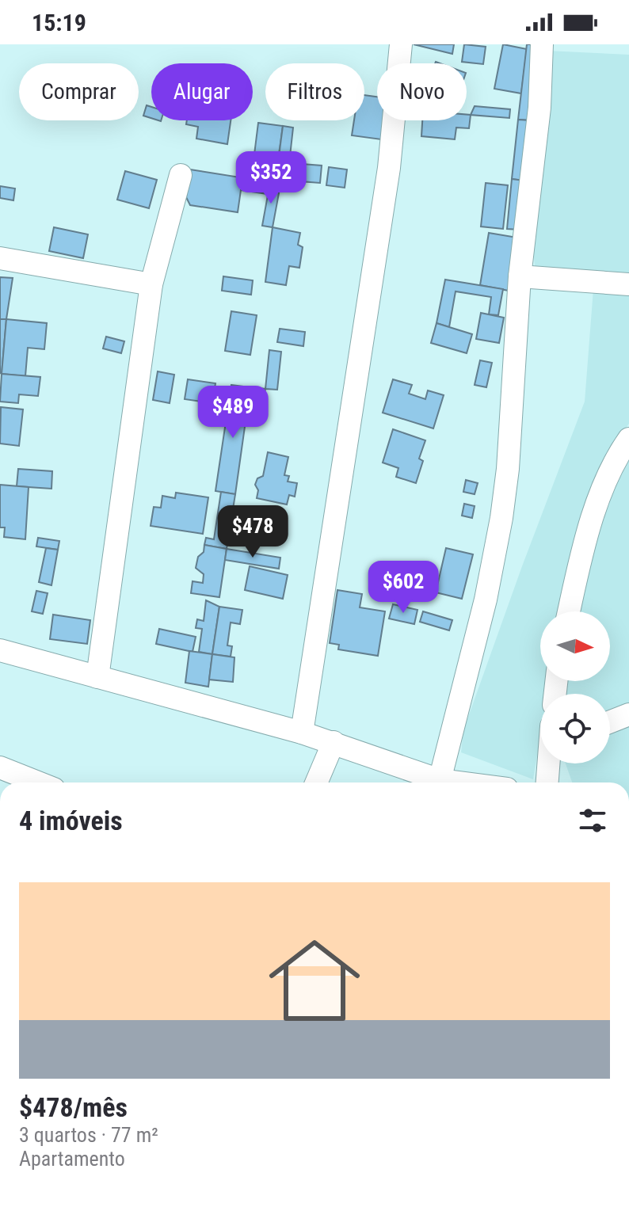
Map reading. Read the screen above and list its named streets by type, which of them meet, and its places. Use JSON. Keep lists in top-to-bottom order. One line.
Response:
{"north":"right","page":{"status":"15:19","chip":["Comprar","Alugar","Filtros","Novo"],"price":["$352","$489","$478","$602"],"heading":"4 imóveis","list":[{"name":"$478/mês","note":"3 quartos · 77 m² · Apartamento"}]}}
